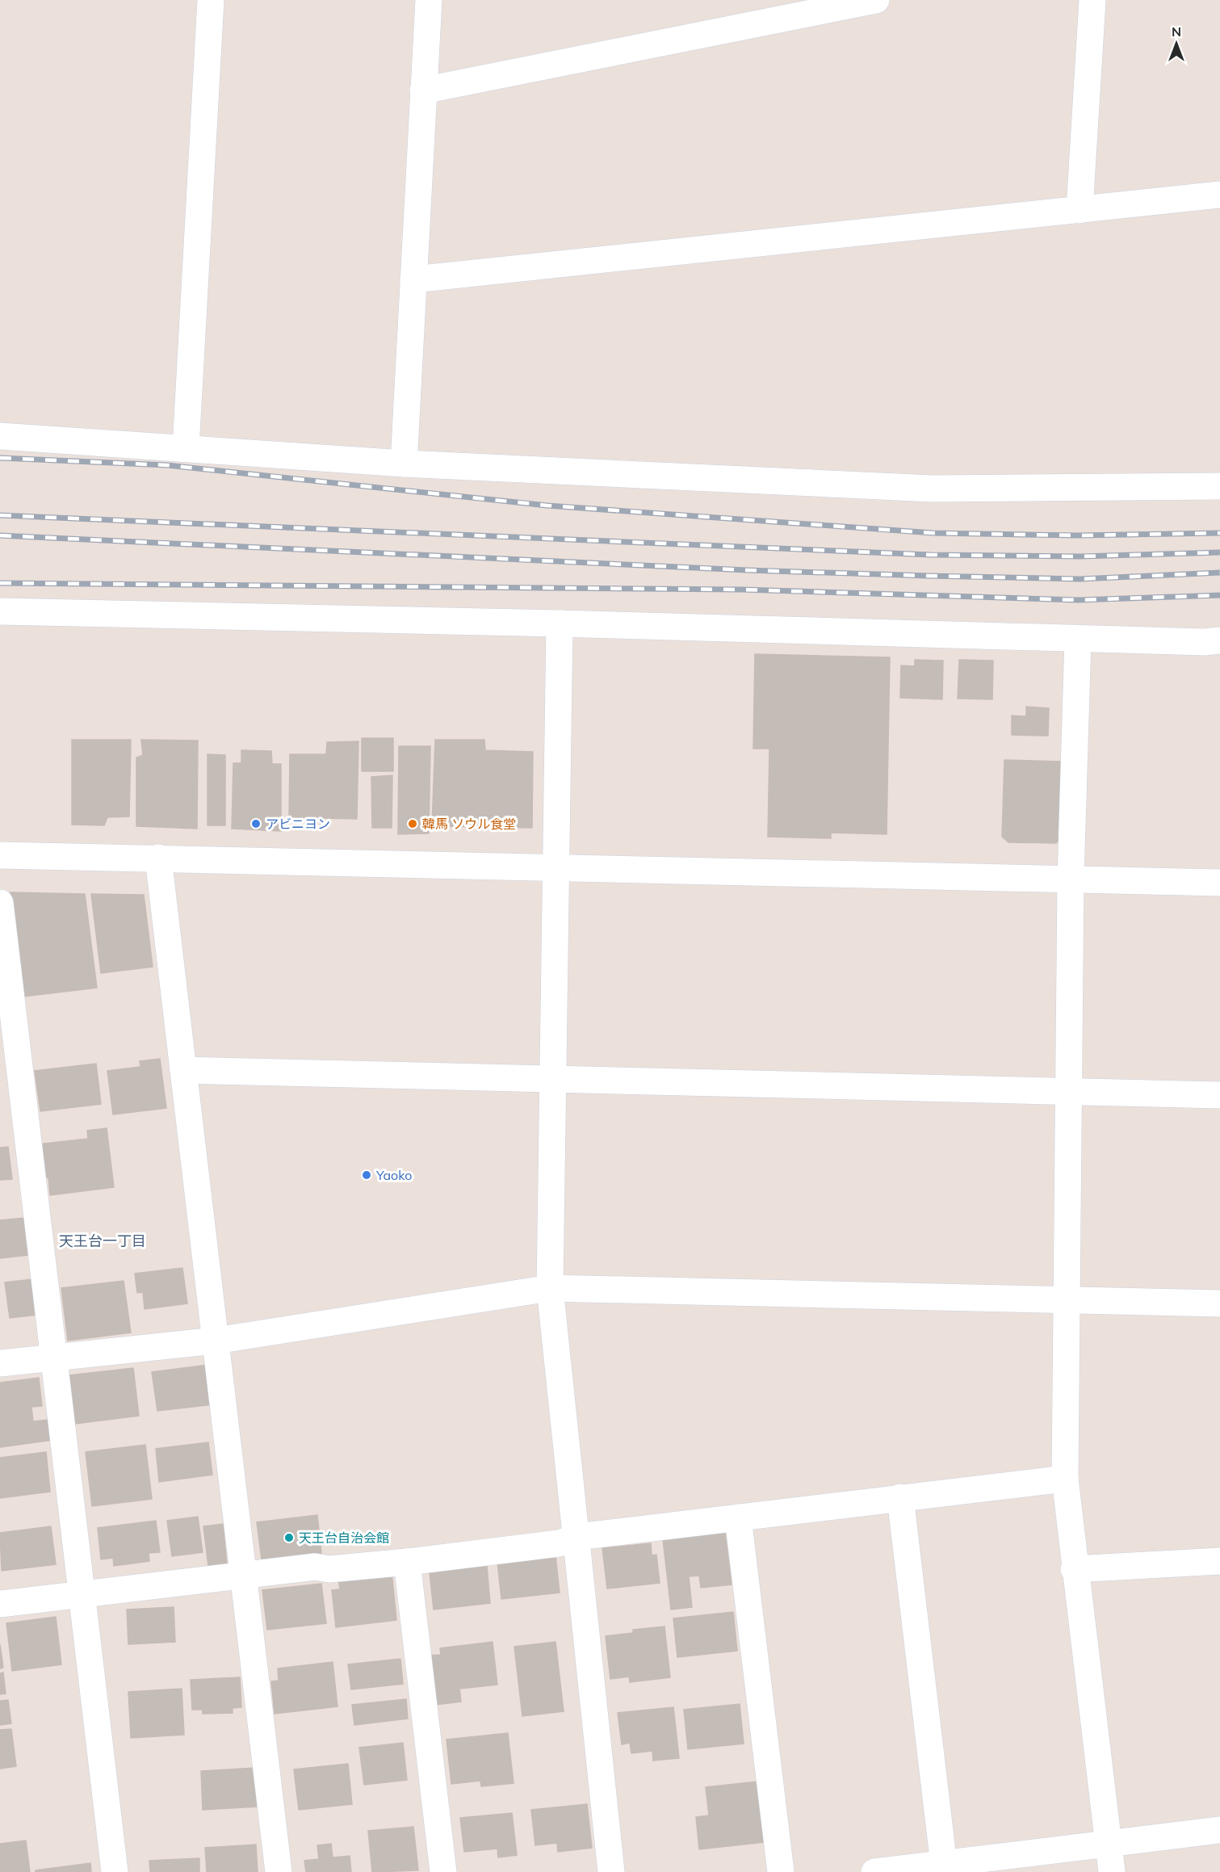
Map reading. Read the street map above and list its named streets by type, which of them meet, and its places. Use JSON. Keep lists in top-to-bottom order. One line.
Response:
{"districts":["天王台一丁目"],"places":["アビニヨン","韓馬 ソウル食堂","Yaoko","天王台自治会館"],"north":"top"}
